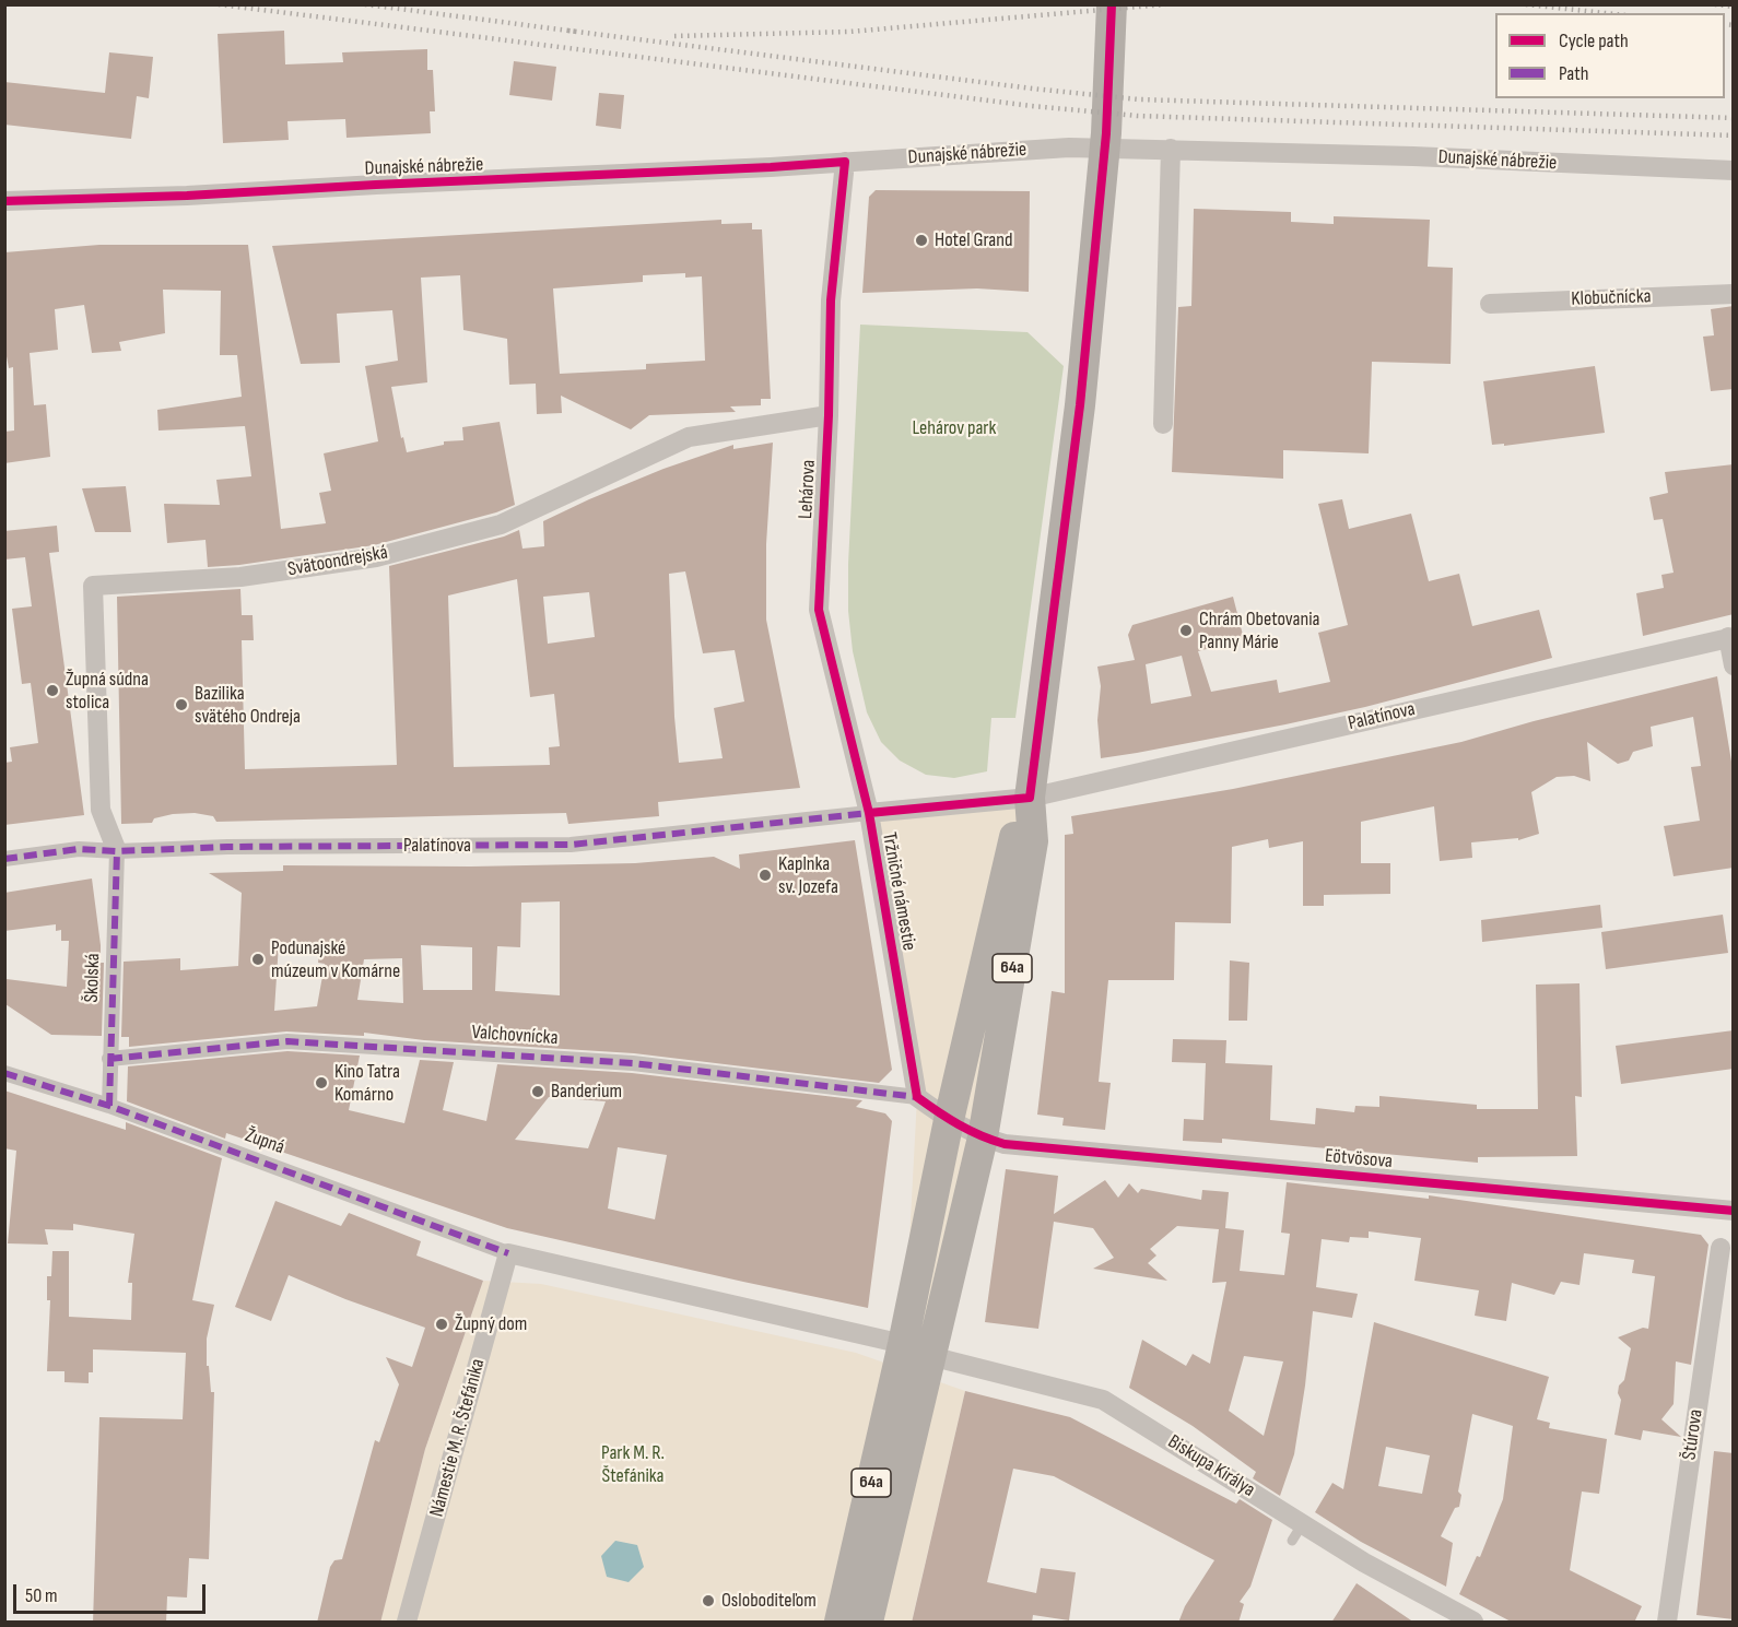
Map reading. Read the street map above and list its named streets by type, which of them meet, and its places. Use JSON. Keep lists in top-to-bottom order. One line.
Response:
{"streets":{"main road":["64a"],"street":["Dunajské nábrežie","Klobučnícka","Lehárova","Svätoondrejská","Palatínova","Tržničné námestie","Školská","Valchovnícka","Župná","Eötvösova","Štúrova","Námestie M. R. Štefánika","Biskupa Királya"]},"crossings":[["Dunajské nábrežie","Lehárova"],["Lehárova","Svätoondrejská"],["Lehárova","Palatínova"],["Lehárova","Tržničné námestie"],["Svätoondrejská","Palatínova"],["Svätoondrejská","Školská"],["Palatínova","Tržničné námestie"],["Palatínova","64a"],["Palatínova","Školská"],["Tržničné námestie","64a"],["Tržničné námestie","Valchovnícka"],["64a","Eötvösova"],["64a","Biskupa Királya"],["Školská","Valchovnícka"],["Školská","Župná"],["Župná","Námestie M. R. Štefánika"],["Župná","Biskupa Királya"],["Námestie M. R. Štefánika","Biskupa Királya"]],"parks":["Lehárov park","Park M. R. Štefánika"],"places":["Hotel Grand","Chrám Obetovania Panny Márie","Župná súdna stolica","Bazilika svätého Ondreja","Kaplnka sv. Jozefa","Podunajské múzeum v Komárne","Kino Tatra Komárno","Banderium","Župný dom","Osloboditeľom"],"legend":["Cycle path","Path"],"scale_bar":"50 m"}
